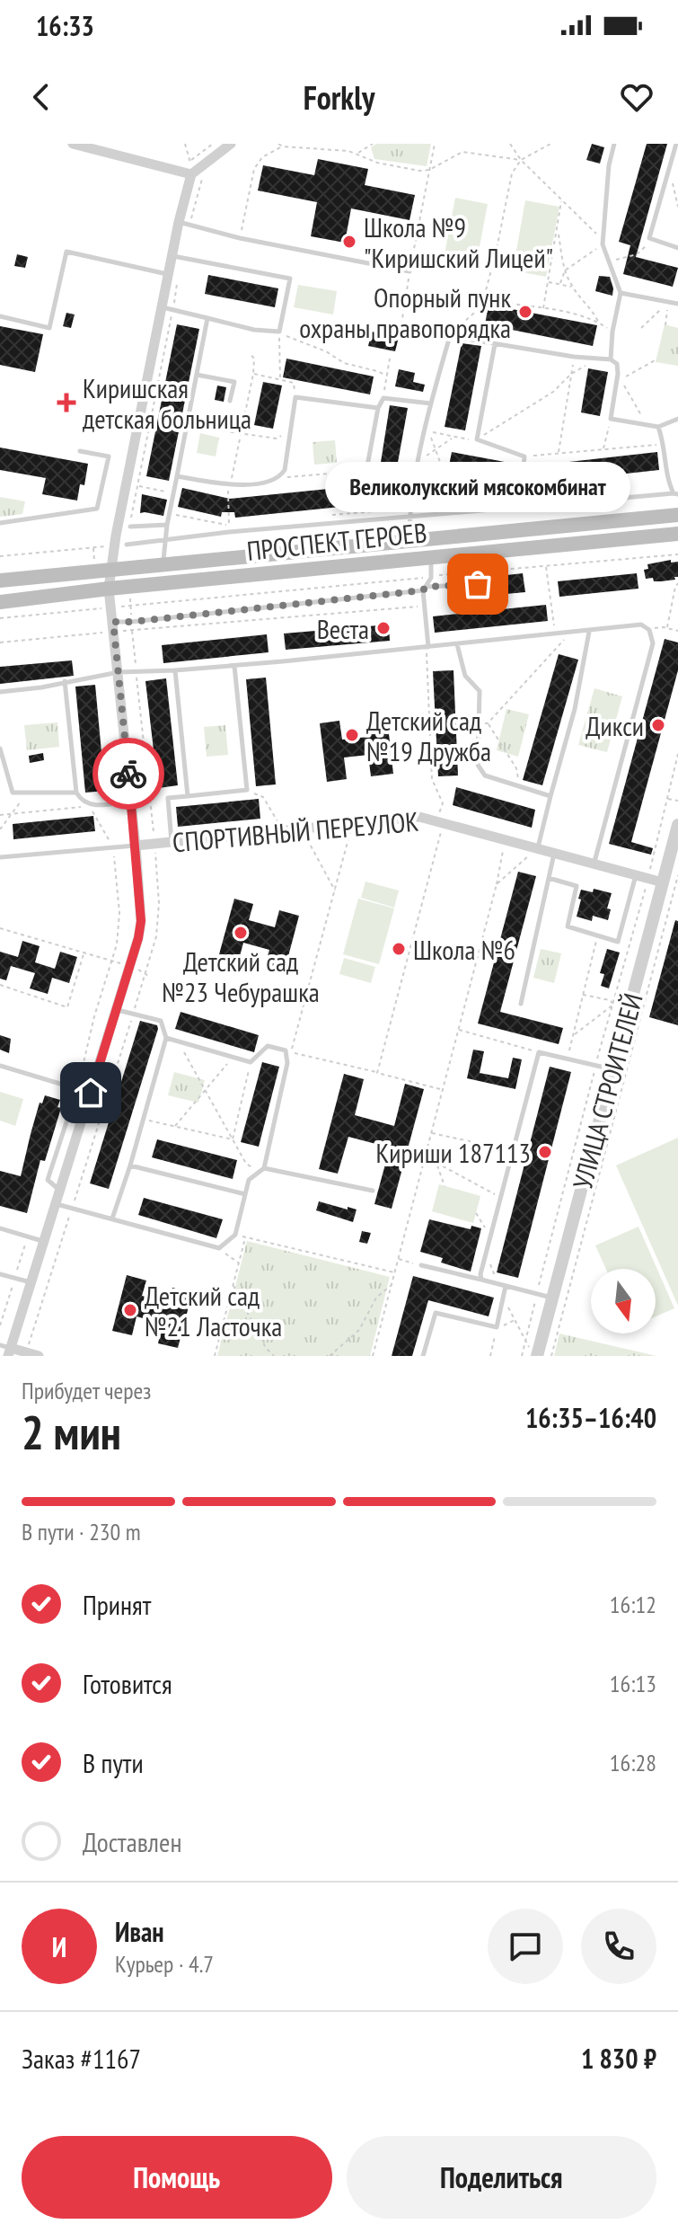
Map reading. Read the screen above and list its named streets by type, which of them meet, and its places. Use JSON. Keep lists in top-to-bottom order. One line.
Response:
{"streets":{"main road":["ПРОСПЕКТ ГЕРОЕВ"],"street":["СПОРТИВНЫЙ ПЕРЕУЛОК","УЛИЦА СТРОИТЕЛЕЙ"]},"crossings":[["СПОРТИВНЫЙ ПЕРЕУЛОК","УЛИЦА СТРОИТЕЛЕЙ"]],"places":{"other":["Школа №9 \"Киришский Лицей\"","Опорный пунк охраны правопорядка","Великолукский мясокомбинат","Веста","Дикси","Детский сад №19 Дружба","Детский сад №23 Чебурашка","Школа №6","Кириши 187113","Детский сад №21 Ласточка"],"health":["Киришская детская больница"]},"north":"bottom","page":{"status":"16:33","header":"Forkly","bubble":"Великолукский мясокомбинат","heading":["2 мин","Прибудет через","16:35–16:40"],"panel":["Иван","Курьер · 4.7","Заказ #1167","1 830 ₽"],"bar":"В пути · 230 m","list":[["Принят","16:12"],["Готовится","16:13"],["В пути","16:28"],"Доставлен"],"round":"И","buttons":["Помощь","Поделиться"]}}
